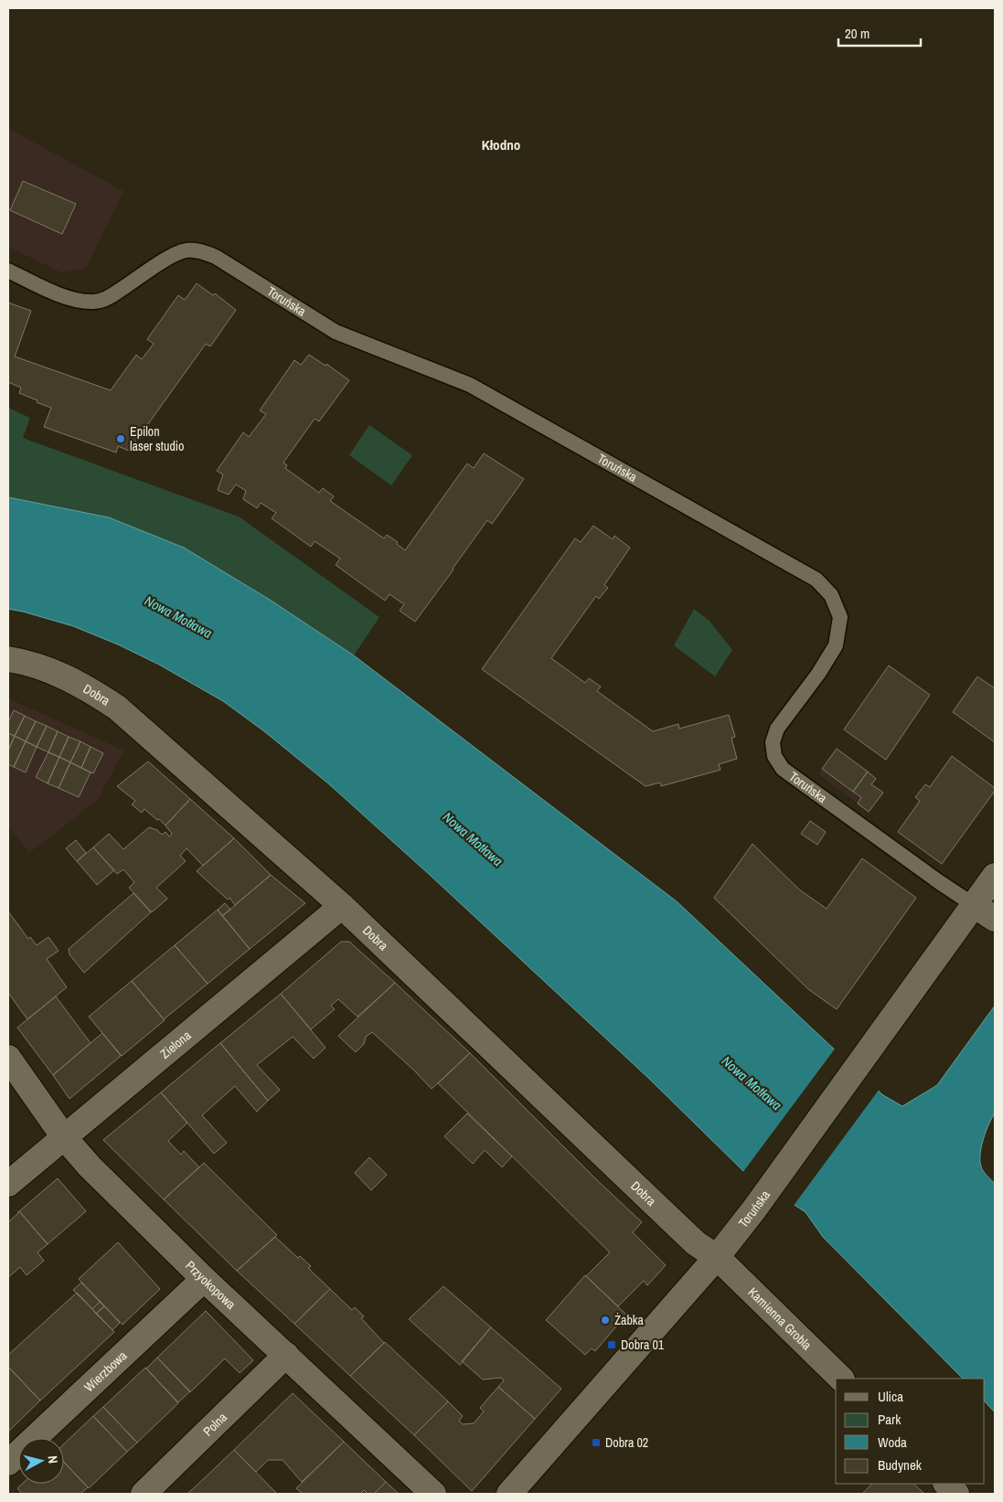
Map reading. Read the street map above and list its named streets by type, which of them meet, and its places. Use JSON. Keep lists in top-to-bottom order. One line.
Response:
{"streets":{"street":["Toruńska","Dobra","Zielona","Przyokopowa","Kamienna Grobla","Wierzbowa","Polna"]},"crossings":[["Toruńska","Dobra"],["Toruńska","Kamienna Grobla"],["Dobra","Zielona"],["Dobra","Kamienna Grobla"],["Zielona","Przyokopowa"],["Przyokopowa","Wierzbowa"],["Przyokopowa","Polna"]],"districts":["Kłodno"],"water":["Nowa Motława"],"places":{"other":["Epilon laser studio","Żabka"],"transit":["Dobra 01","Dobra 02"]},"legend":["Ulica","Park","Woda","Budynek"],"scale_bar":"20 m","north":"right"}
